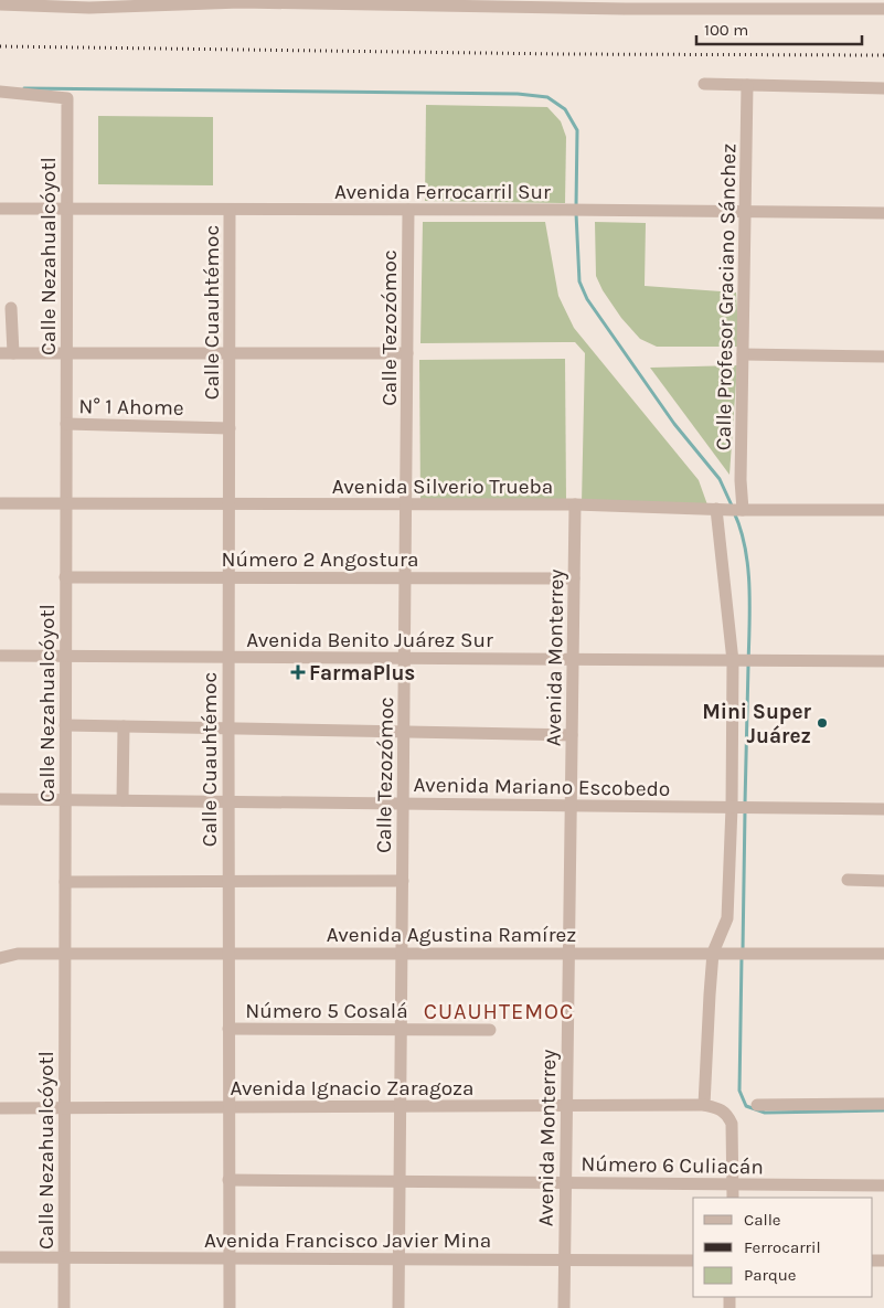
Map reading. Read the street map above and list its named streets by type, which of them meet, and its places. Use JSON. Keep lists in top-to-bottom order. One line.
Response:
{"streets":{"street":["Avenida Ferrocarril Sur","Calle Nezahualcóyotl","Calle Profesor Graciano Sánchez","Calle Cuauhtémoc","Calle Tezozómoc","N° 1 Ahome","Avenida Silverio Trueba","Número 2 Angostura","Avenida Benito Juárez Sur","Avenida Monterrey","Avenida Mariano Escobedo","Avenida Agustina Ramírez","Número 5 Cosalá","Avenida Ignacio Zaragoza","Número 6 Culiacán","Avenida Francisco Javier Mina"]},"crossings":[["Avenida Ferrocarril Sur","Calle Nezahualcóyotl"],["Avenida Ferrocarril Sur","Calle Profesor Graciano Sánchez"],["Avenida Ferrocarril Sur","Calle Cuauhtémoc"],["Avenida Ferrocarril Sur","Calle Tezozómoc"],["Calle Nezahualcóyotl","N° 1 Ahome"],["Calle Nezahualcóyotl","Avenida Silverio Trueba"],["Calle Nezahualcóyotl","Número 2 Angostura"],["Calle Nezahualcóyotl","Avenida Benito Juárez Sur"],["Calle Nezahualcóyotl","Avenida Mariano Escobedo"],["Calle Nezahualcóyotl","Avenida Agustina Ramírez"],["Calle Nezahualcóyotl","Avenida Ignacio Zaragoza"],["Calle Nezahualcóyotl","Avenida Francisco Javier Mina"],["Calle Profesor Graciano Sánchez","Avenida Silverio Trueba"],["Calle Cuauhtémoc","N° 1 Ahome"],["Calle Cuauhtémoc","Avenida Silverio Trueba"],["Calle Cuauhtémoc","Número 2 Angostura"],["Calle Cuauhtémoc","Avenida Benito Juárez Sur"],["Calle Cuauhtémoc","Avenida Mariano Escobedo"],["Calle Cuauhtémoc","Avenida Agustina Ramírez"],["Calle Cuauhtémoc","Número 5 Cosalá"],["Calle Cuauhtémoc","Avenida Ignacio Zaragoza"],["Calle Cuauhtémoc","Número 6 Culiacán"],["Calle Cuauhtémoc","Avenida Francisco Javier Mina"],["Calle Tezozómoc","Avenida Silverio Trueba"],["Calle Tezozómoc","Número 2 Angostura"],["Calle Tezozómoc","Avenida Benito Juárez Sur"],["Calle Tezozómoc","Avenida Mariano Escobedo"],["Calle Tezozómoc","Avenida Agustina Ramírez"],["Calle Tezozómoc","Número 5 Cosalá"],["Calle Tezozómoc","Avenida Ignacio Zaragoza"],["Calle Tezozómoc","Número 6 Culiacán"],["Calle Tezozómoc","Avenida Francisco Javier Mina"],["Avenida Silverio Trueba","Avenida Monterrey"],["Número 2 Angostura","Avenida Monterrey"],["Avenida Benito Juárez Sur","Avenida Monterrey"],["Avenida Monterrey","Avenida Mariano Escobedo"],["Avenida Monterrey","Avenida Agustina Ramírez"],["Avenida Monterrey","Avenida Ignacio Zaragoza"],["Avenida Monterrey","Número 6 Culiacán"],["Avenida Monterrey","Avenida Francisco Javier Mina"]],"districts":["CUAUHTEMOC"],"places":{"health":["FarmaPlus"],"other":["Mini Super Juárez"]},"legend":["Calle","Ferrocarril","Parque"],"scale_bar":"100 m"}
